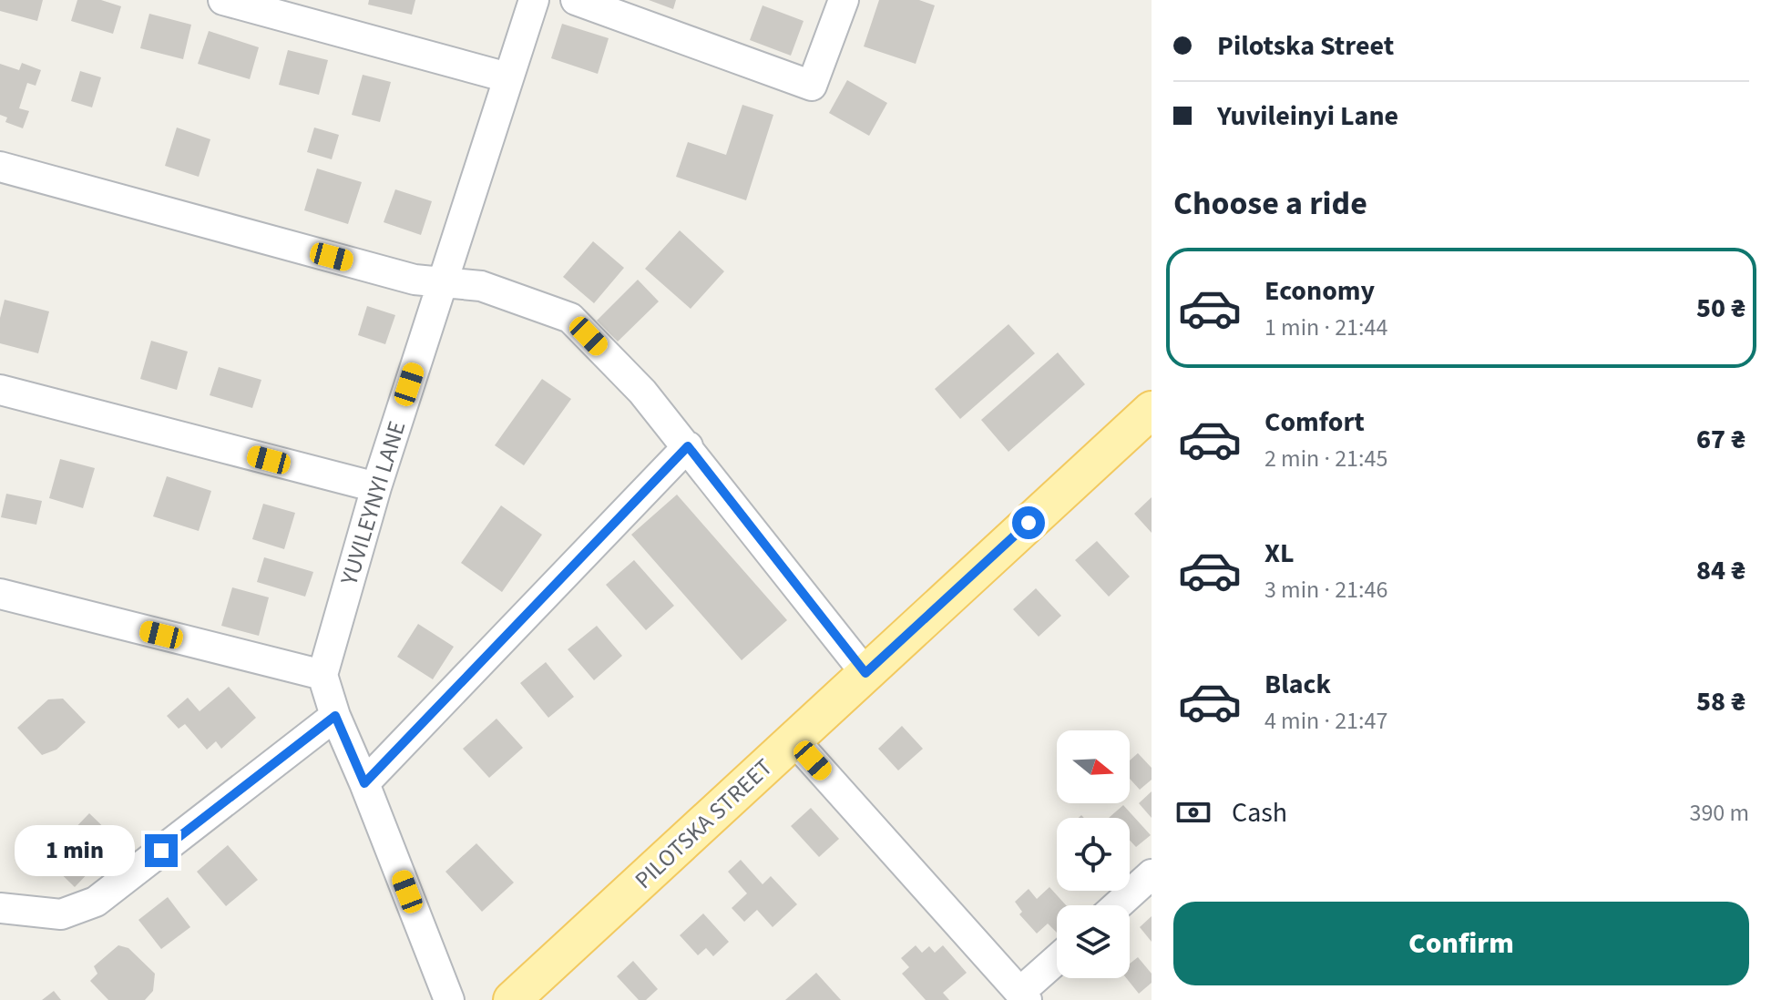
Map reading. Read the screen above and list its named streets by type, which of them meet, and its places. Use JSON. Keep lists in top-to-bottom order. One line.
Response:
{"streets":{"main road":["PILOTSKA STREET"],"street":["YUVILEYNYI LANE"]},"north":"right","page":{"banner":["Pilotska Street","Yuvileinyi Lane"],"heading":"Choose a ride","list":[{"name":"Economy","note":"1 min · 21:44","value":"50 ₴"},{"name":"Comfort","note":"2 min · 21:45","value":"67 ₴"},{"name":"XL","note":"3 min · 21:46","value":"84 ₴"},{"name":"Black","note":"4 min · 21:47","value":"58 ₴"}],"pay":["Cash","390 m"],"bubble":"1 min","buttons":"Confirm"}}
